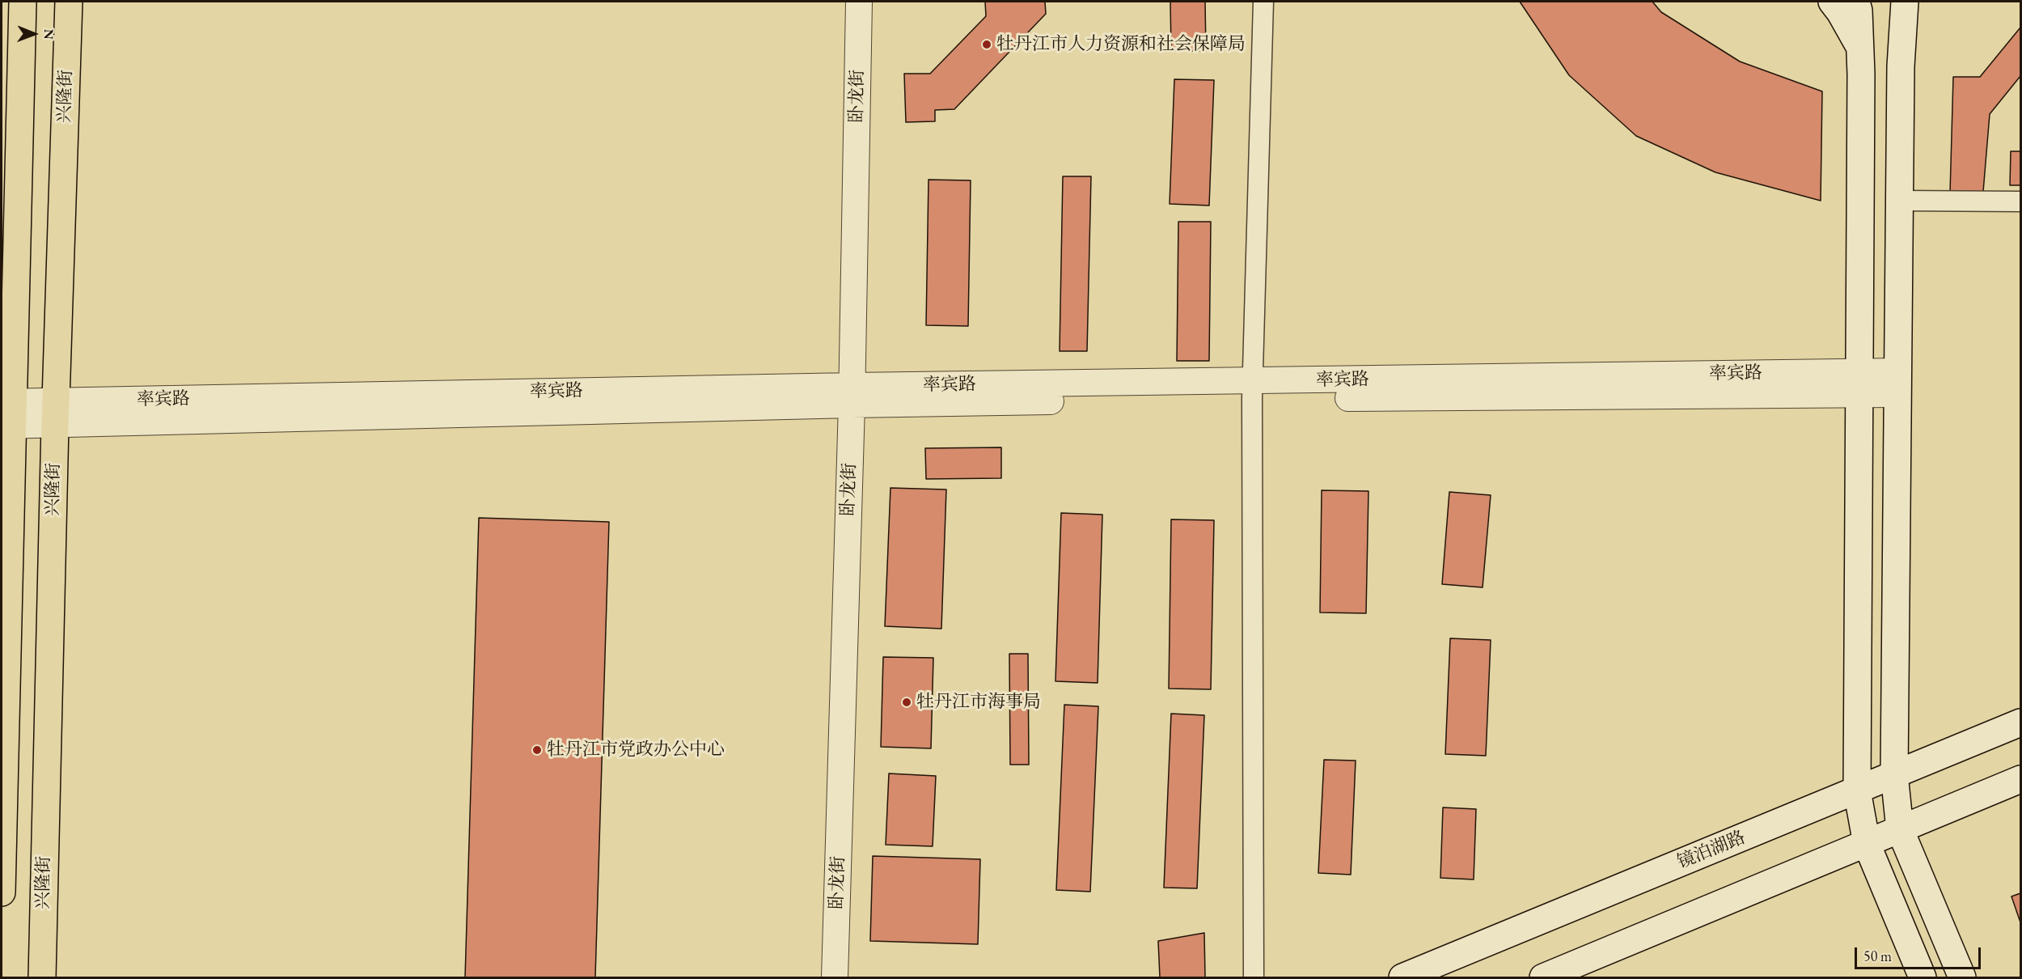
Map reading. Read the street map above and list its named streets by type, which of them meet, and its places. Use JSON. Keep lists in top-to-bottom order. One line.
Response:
{"streets":{"highway":["兴隆街"],"main road":["镜泊湖路"],"street":["卧龙街","率宾路"]},"crossings":[["兴隆街","率宾路"],["卧龙街","率宾路"]],"places":["牡丹江市人力资源和社会保障局","牡丹江市海事局","牡丹江市党政办公中心"],"scale_bar":"50 m","north":"right"}
